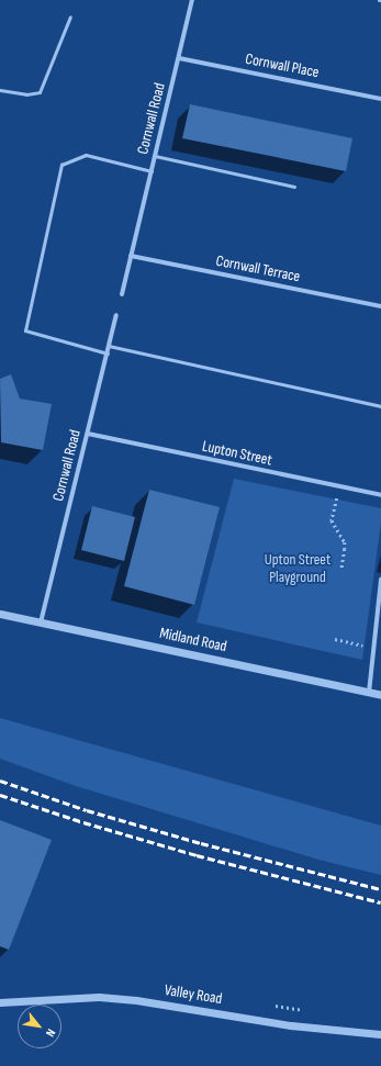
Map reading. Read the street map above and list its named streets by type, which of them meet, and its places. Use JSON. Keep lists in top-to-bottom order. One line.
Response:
{"streets":{"street":["Cornwall Place","Cornwall Road","Cornwall Terrace","Lupton Street","Midland Road","Valley Road"]},"crossings":[["Cornwall Place","Cornwall Road"],["Cornwall Road","Cornwall Terrace"],["Cornwall Road","Lupton Street"],["Cornwall Road","Midland Road"]],"parks":["Upton Street Playground"],"north":"bottom right"}
